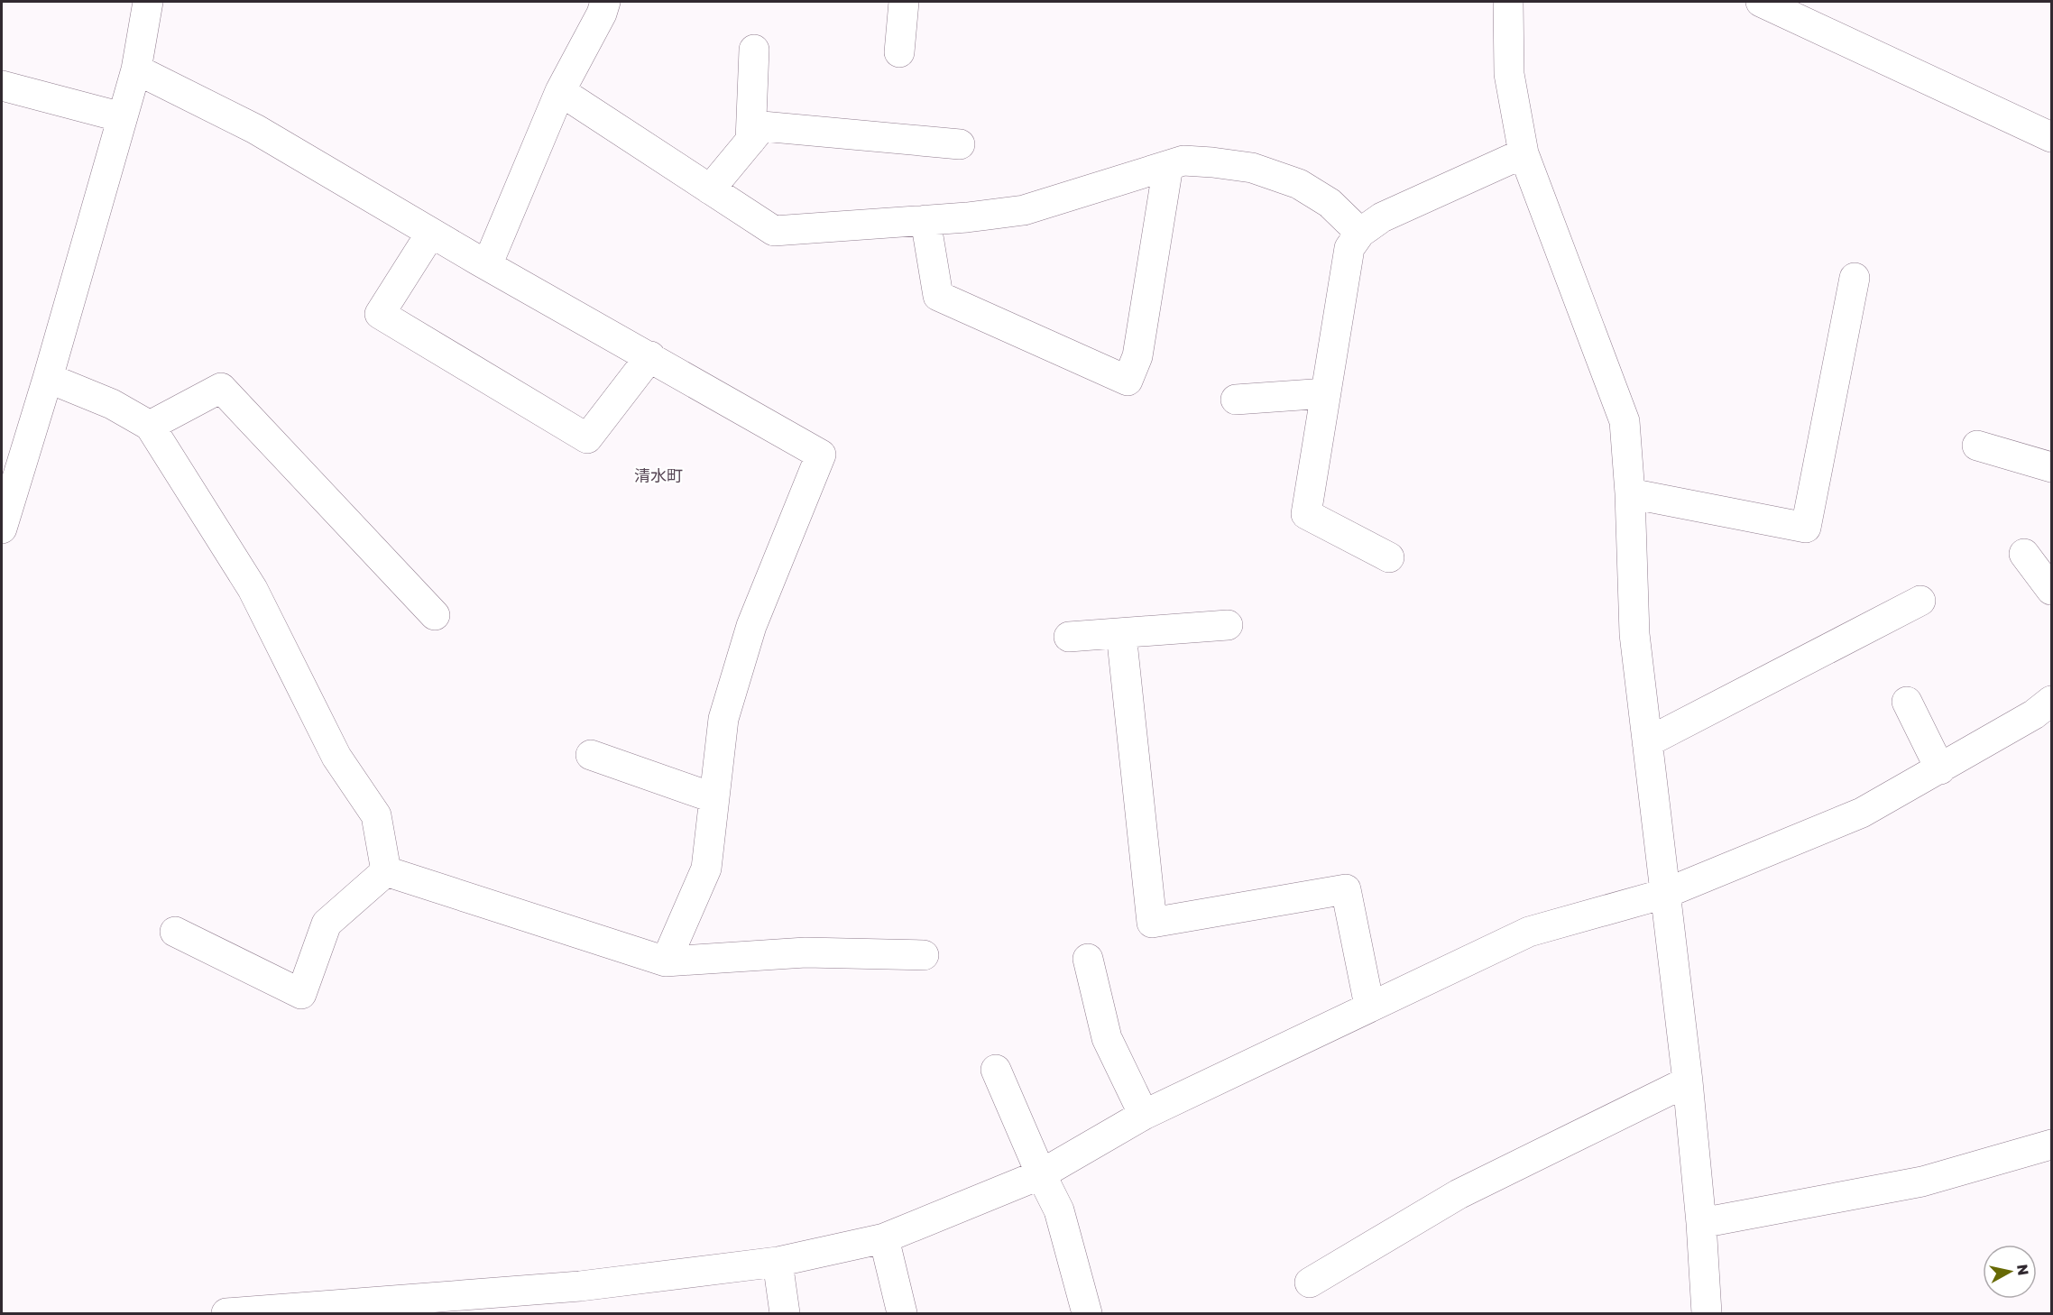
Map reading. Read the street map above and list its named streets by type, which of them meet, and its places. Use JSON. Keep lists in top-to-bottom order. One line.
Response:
{"districts":["清水町"],"north":"right"}
